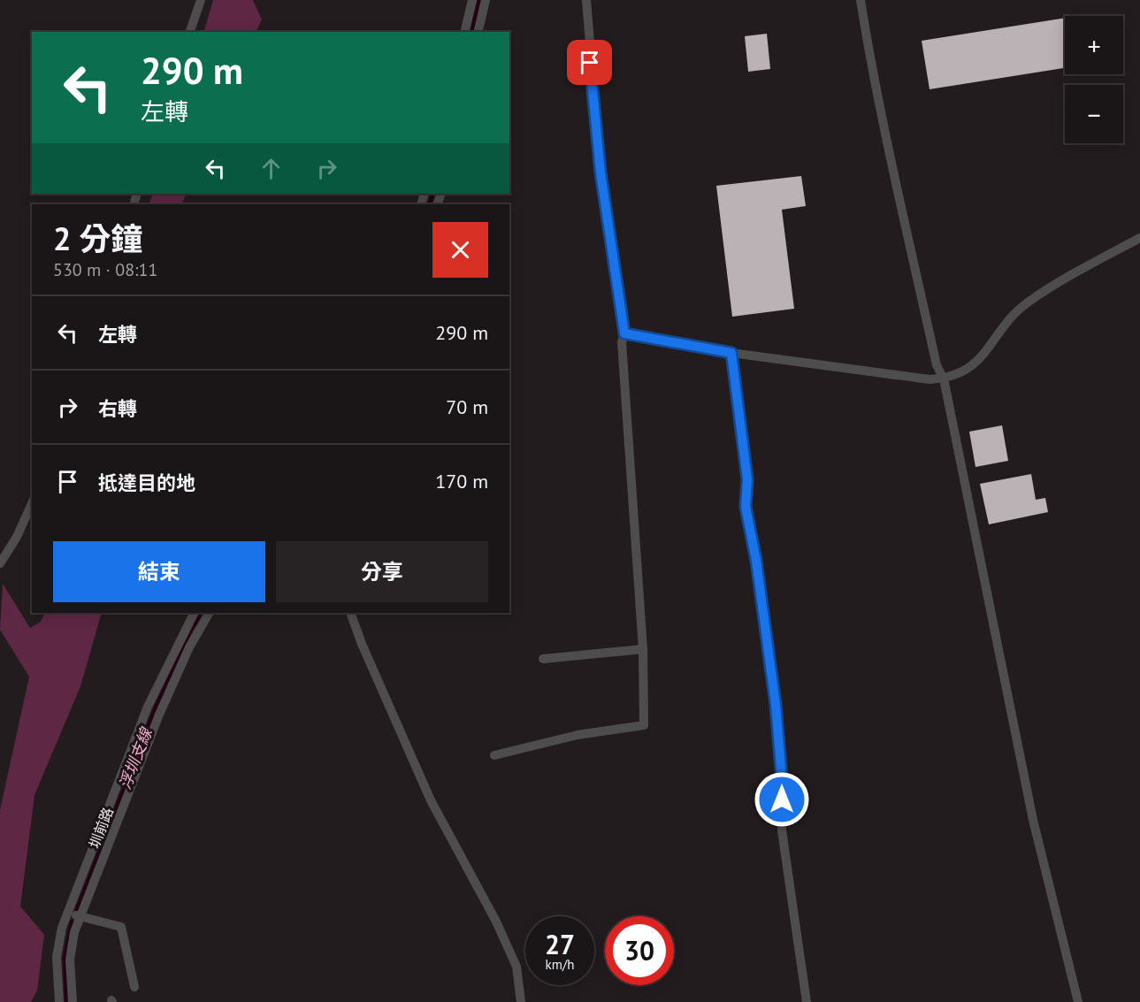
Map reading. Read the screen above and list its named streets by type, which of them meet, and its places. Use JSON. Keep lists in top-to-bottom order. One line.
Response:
{"streets":{"street":["圳前路"]},"water":["浮圳支線"],"page":{"map_buttons":["+","−"],"turn":["290 m","左轉"],"heading":["2 分鐘","530 m · 08:11"],"list":[{"name":"左轉","value":"290 m"},{"name":"右轉","value":"70 m"},{"name":"抵達目的地","value":"170 m"}],"buttons":["結束","分享"],"speed":"27 km/h","limit":"30"}}
